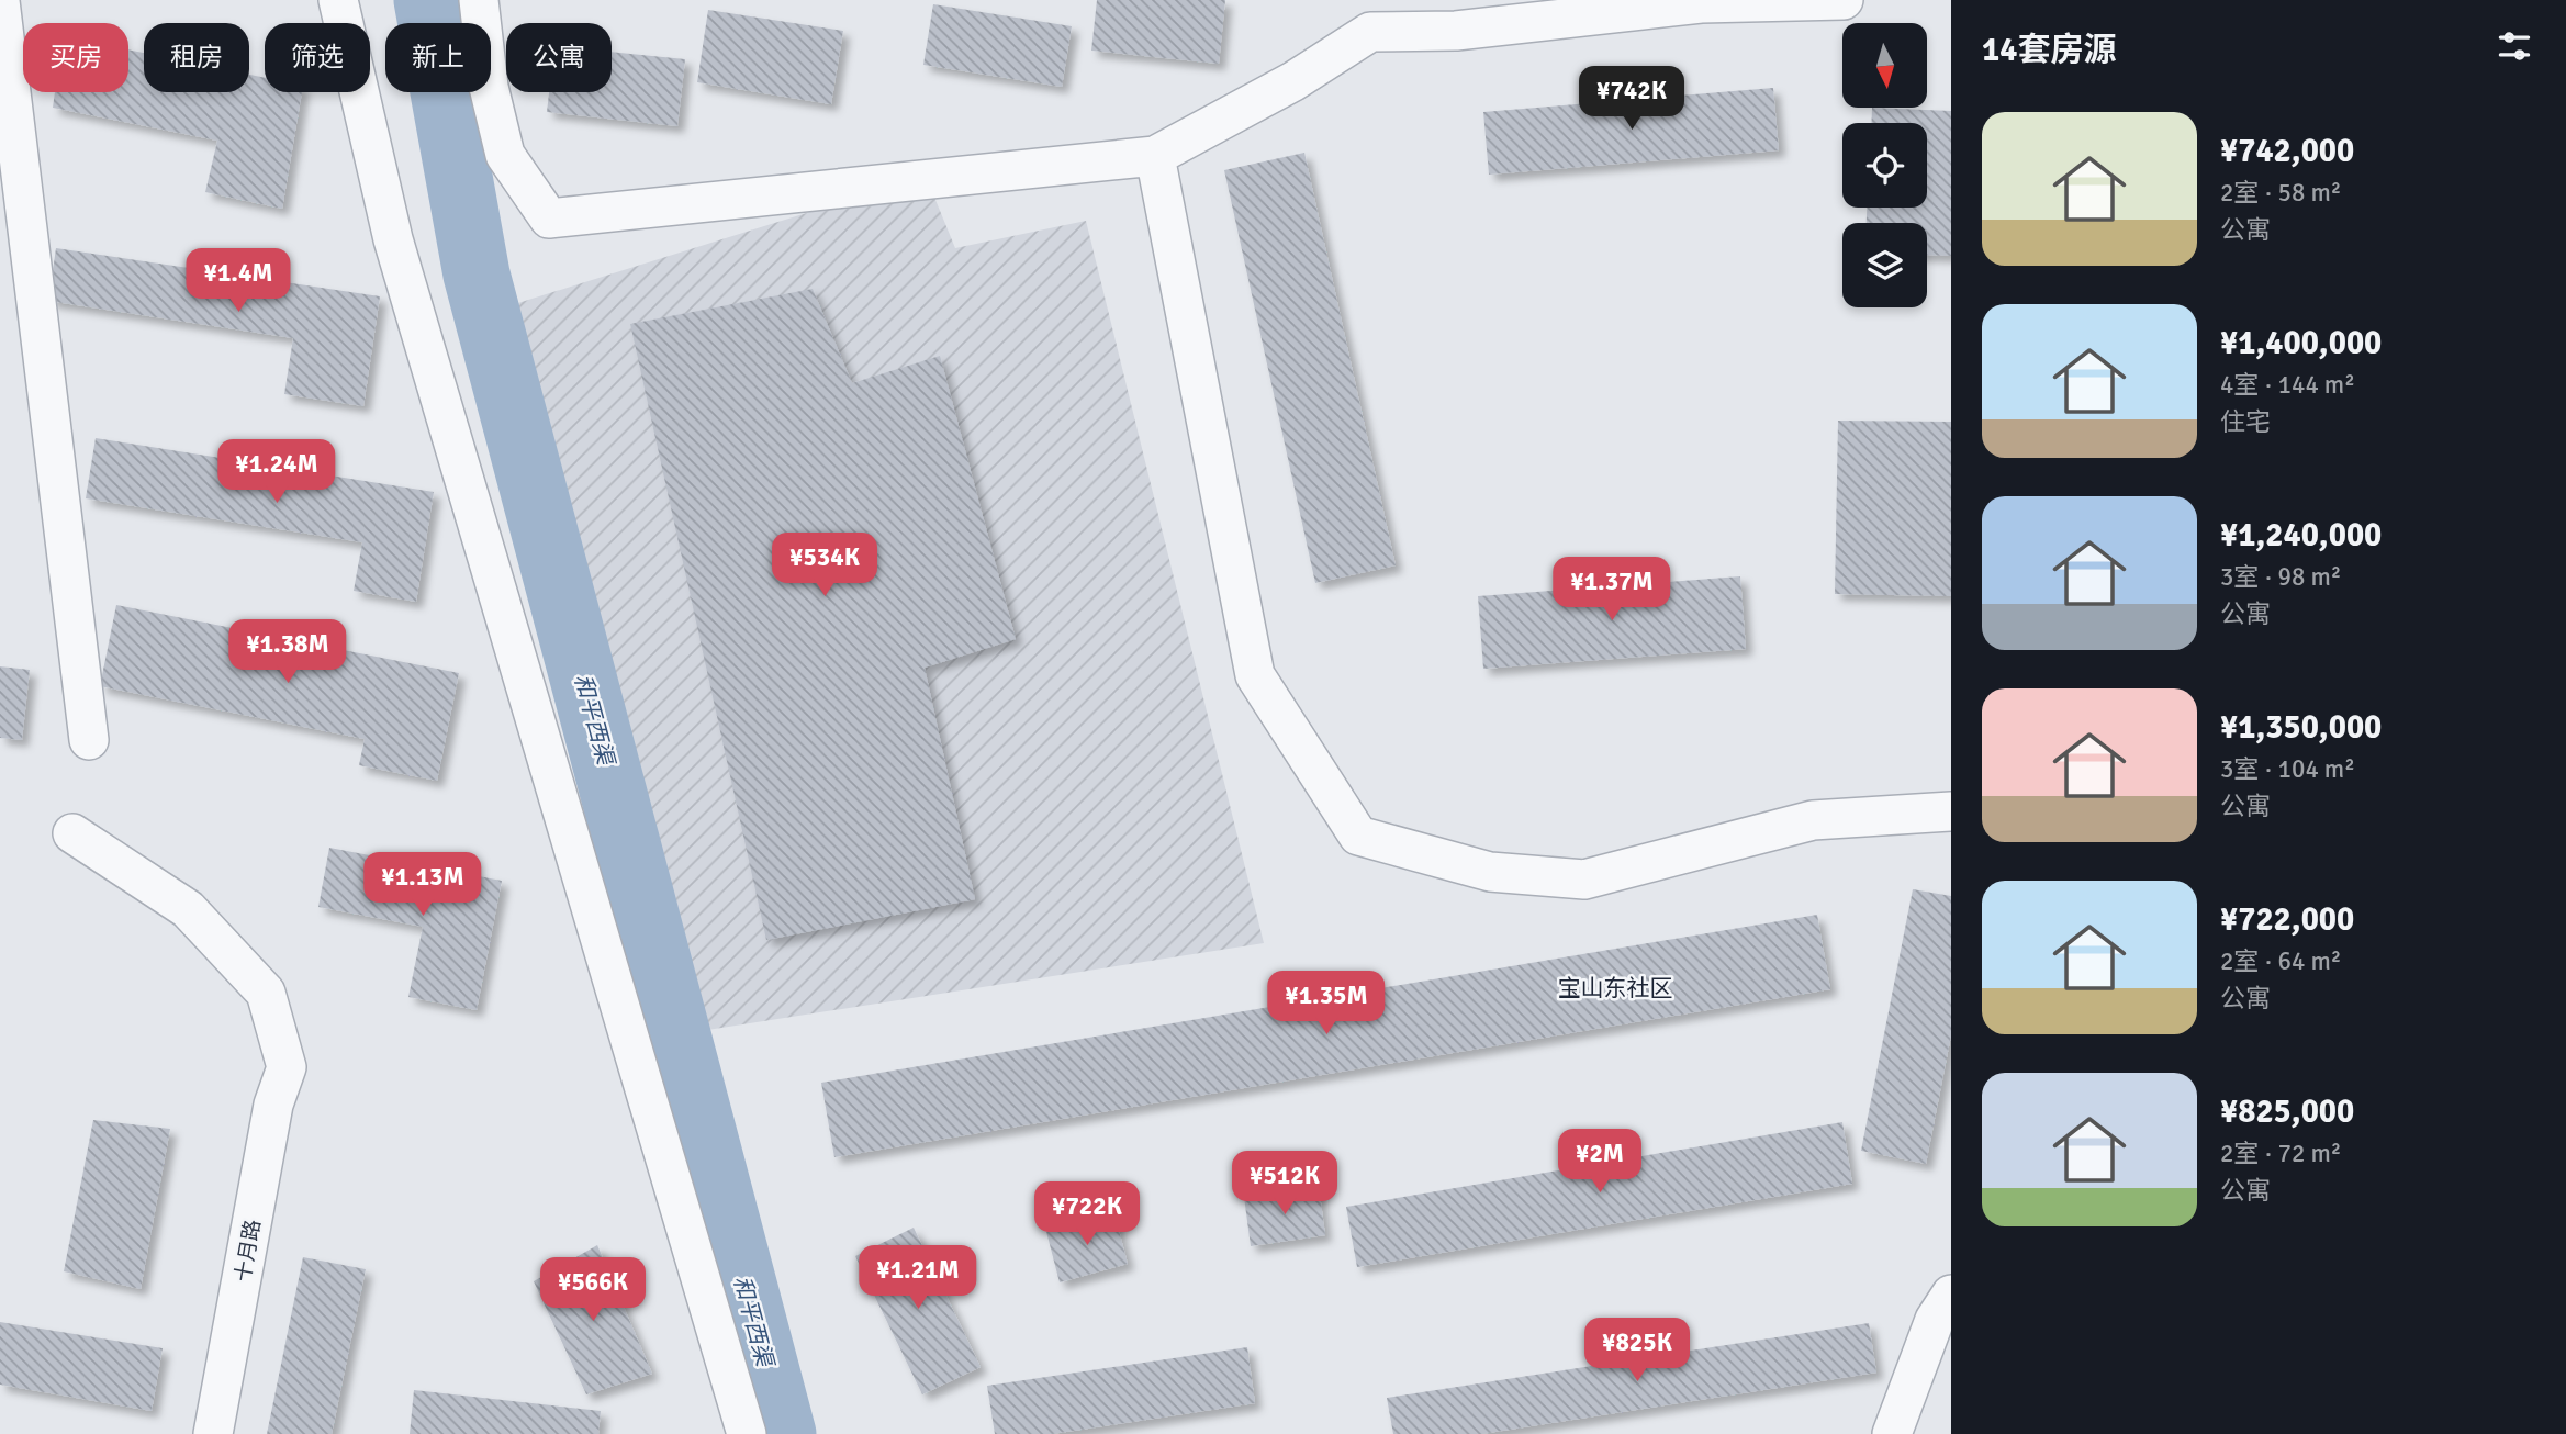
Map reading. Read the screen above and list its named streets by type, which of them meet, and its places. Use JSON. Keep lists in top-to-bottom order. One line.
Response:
{"streets":{"street":["十月路"]},"districts":["宝山东社区"],"water":["和平西渠"],"north":"bottom","page":{"heading":"14套房源","chip":["买房","租房","筛选","新上","公寓"],"price":["¥742K","¥1.4M","¥1.24M","¥534K","¥1.37M","¥1.38M","¥1.13M","¥1.35M","¥2M","¥512K","¥722K","¥1.21M","¥566K","¥825K"],"list":[{"name":"¥742,000","note":"2室 · 58 m² · 公寓"},{"name":"¥1,400,000","note":"4室 · 144 m² · 住宅"},{"name":"¥1,240,000","note":"3室 · 98 m² · 公寓"},{"name":"¥1,350,000","note":"3室 · 104 m² · 公寓"},{"name":"¥722,000","note":"2室 · 64 m² · 公寓"},{"name":"¥825,000","note":"2室 · 72 m² · 公寓"}]}}
